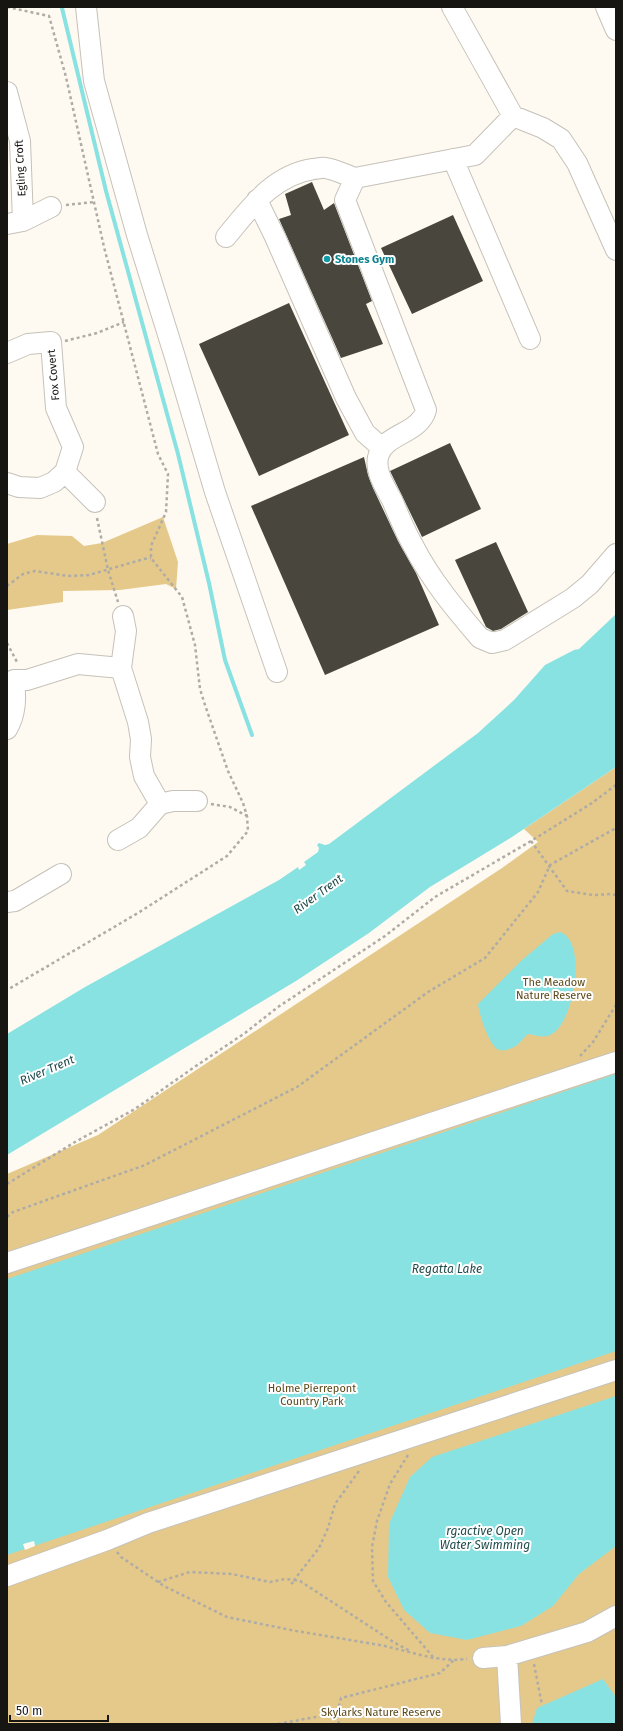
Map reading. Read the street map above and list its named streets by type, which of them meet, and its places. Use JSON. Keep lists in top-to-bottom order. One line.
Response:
{"streets":{"street":["Egling Croft","Fox Covert"]},"water":["River Trent","Regatta Lake","rg:active Open Water Swimming"],"parks":["The Meadow Nature Reserve","Holme Pierrepont Country Park","Skylarks Nature Reserve"],"places":["Stones Gym"],"scale_bar":"50 m"}
